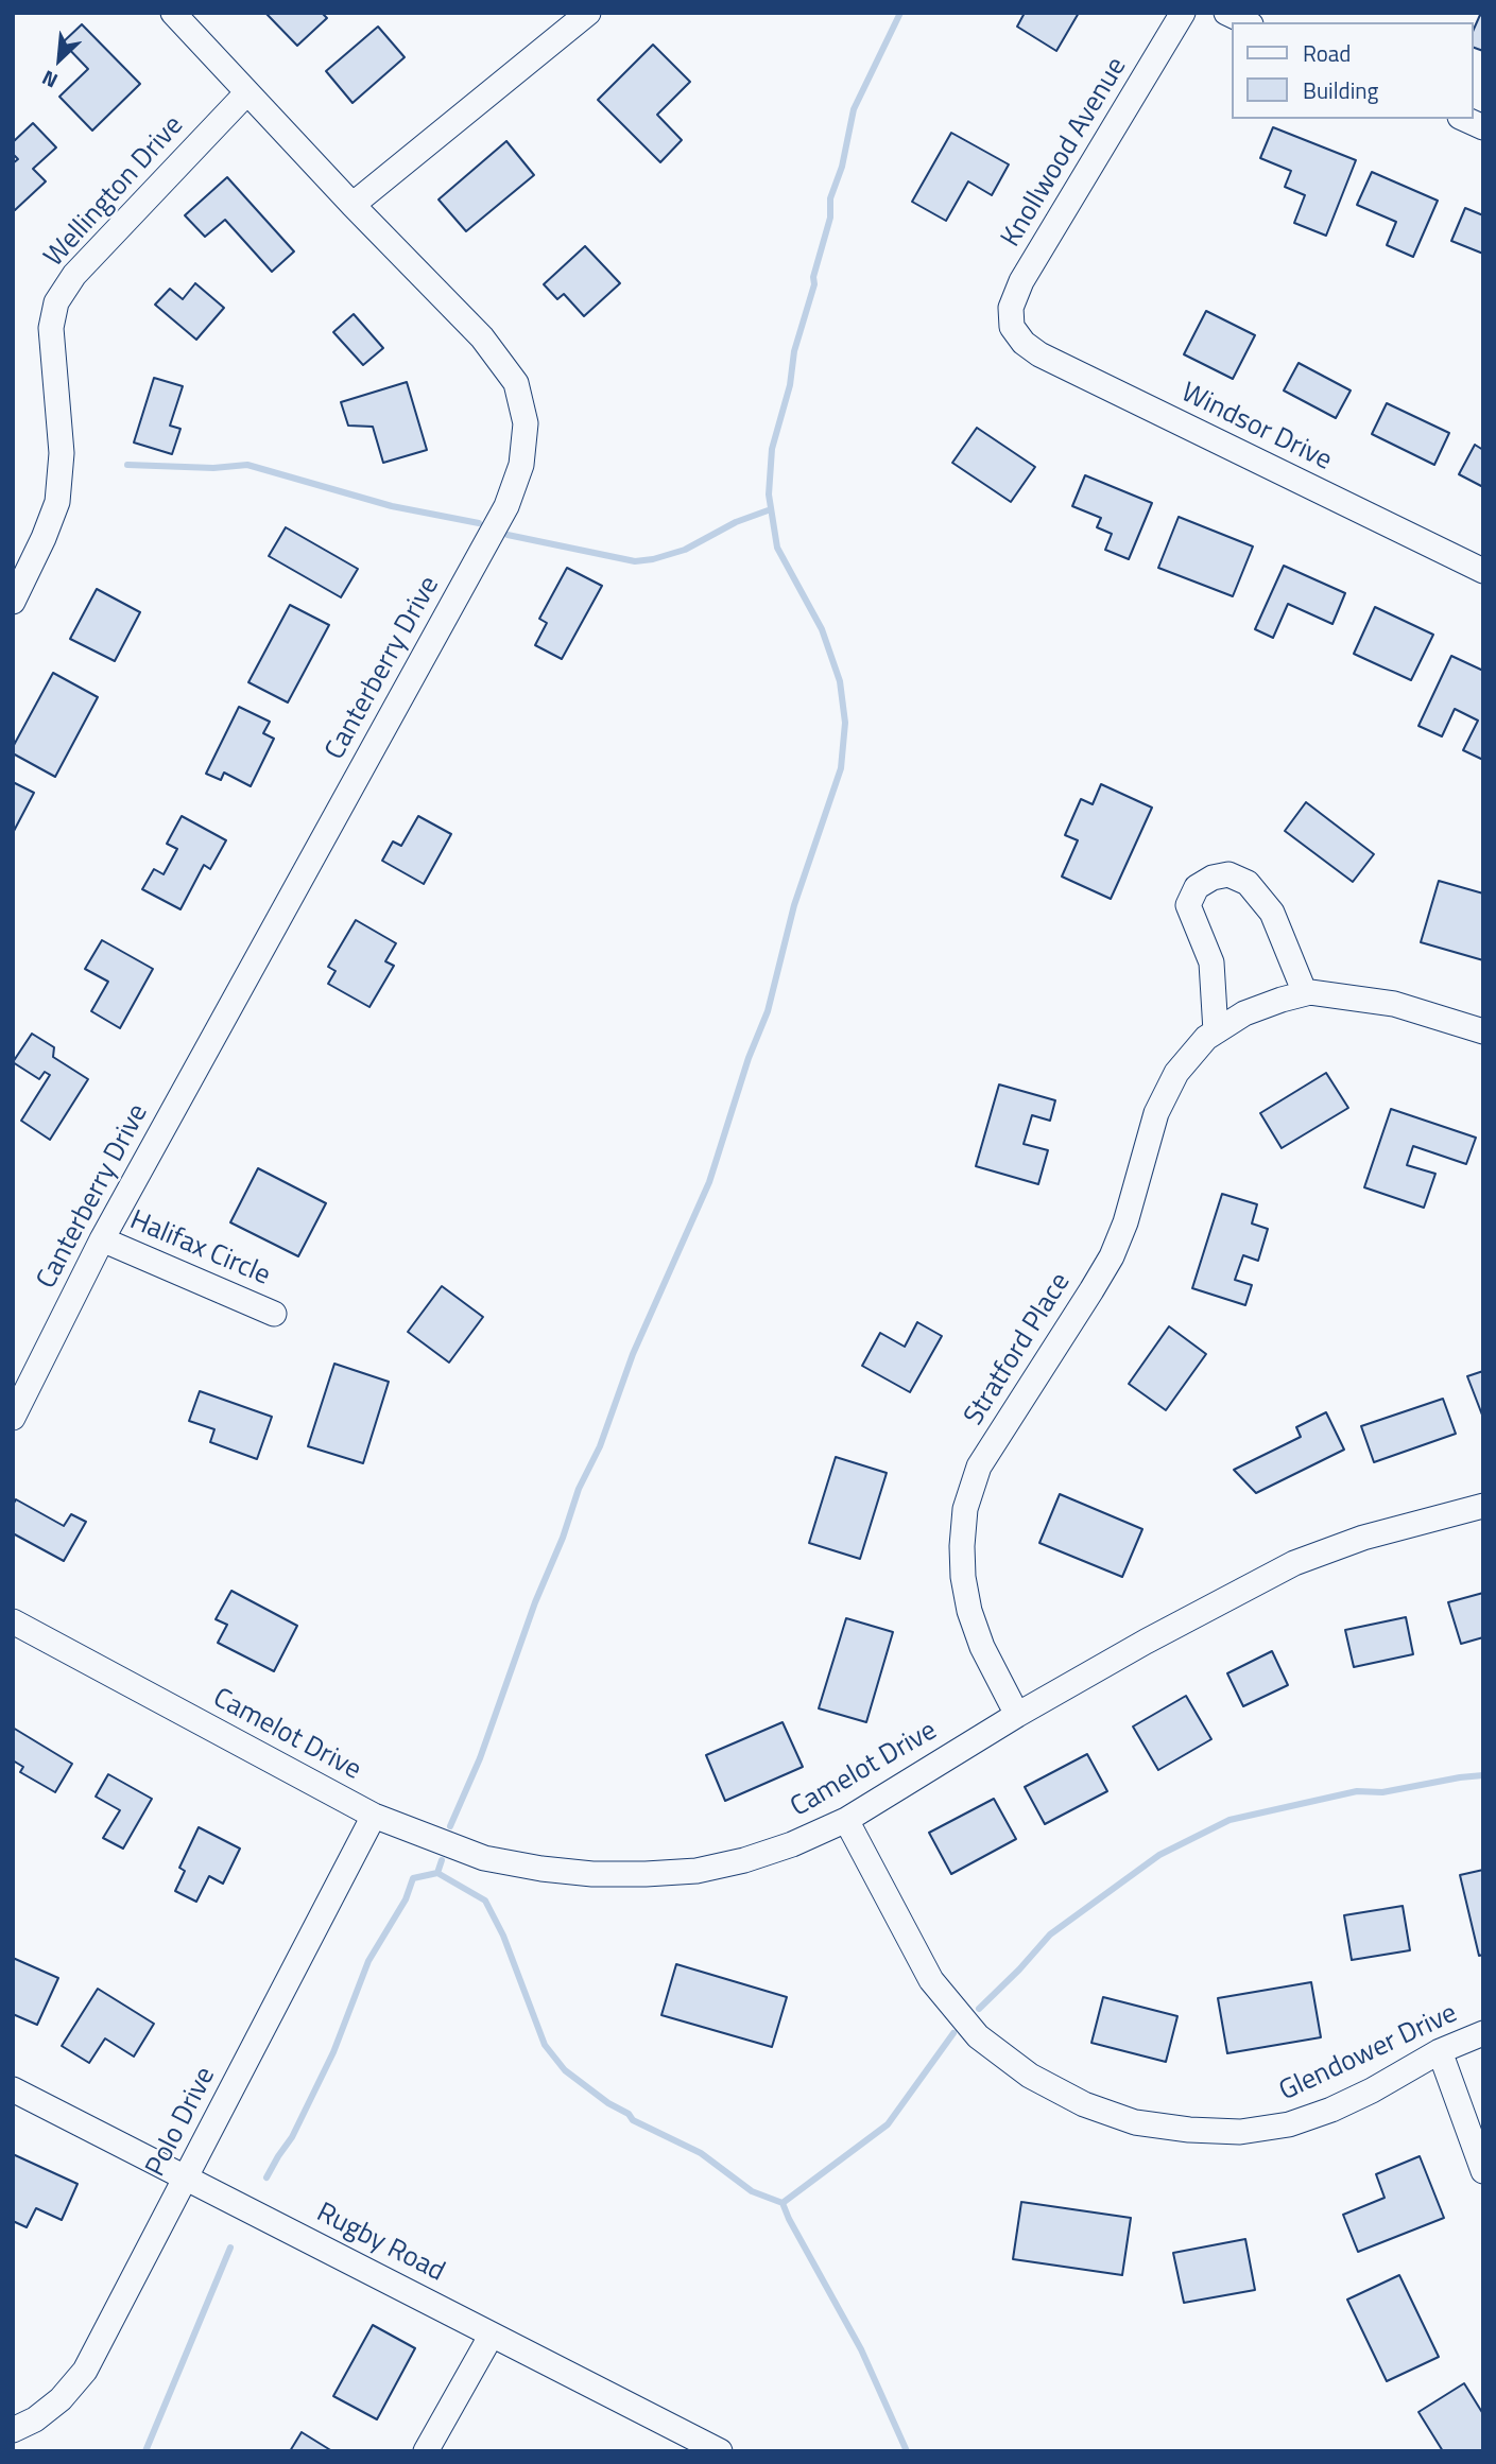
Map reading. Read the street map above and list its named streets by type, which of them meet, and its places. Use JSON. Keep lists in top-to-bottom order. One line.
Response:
{"streets":{"street":["Knollwood Avenue","Wellington Drive","Windsor Drive","Canterberry Drive","Halifax Circle","Stratford Place","Camelot Drive","Glendower Drive","Polo Drive","Rugby Road"]},"crossings":[["Knollwood Avenue","Windsor Drive"],["Wellington Drive","Canterberry Drive"],["Canterberry Drive","Halifax Circle"],["Stratford Place","Camelot Drive"],["Camelot Drive","Glendower Drive"],["Camelot Drive","Polo Drive"],["Polo Drive","Rugby Road"]],"legend":["Road","Building"],"north":"bottom left"}
